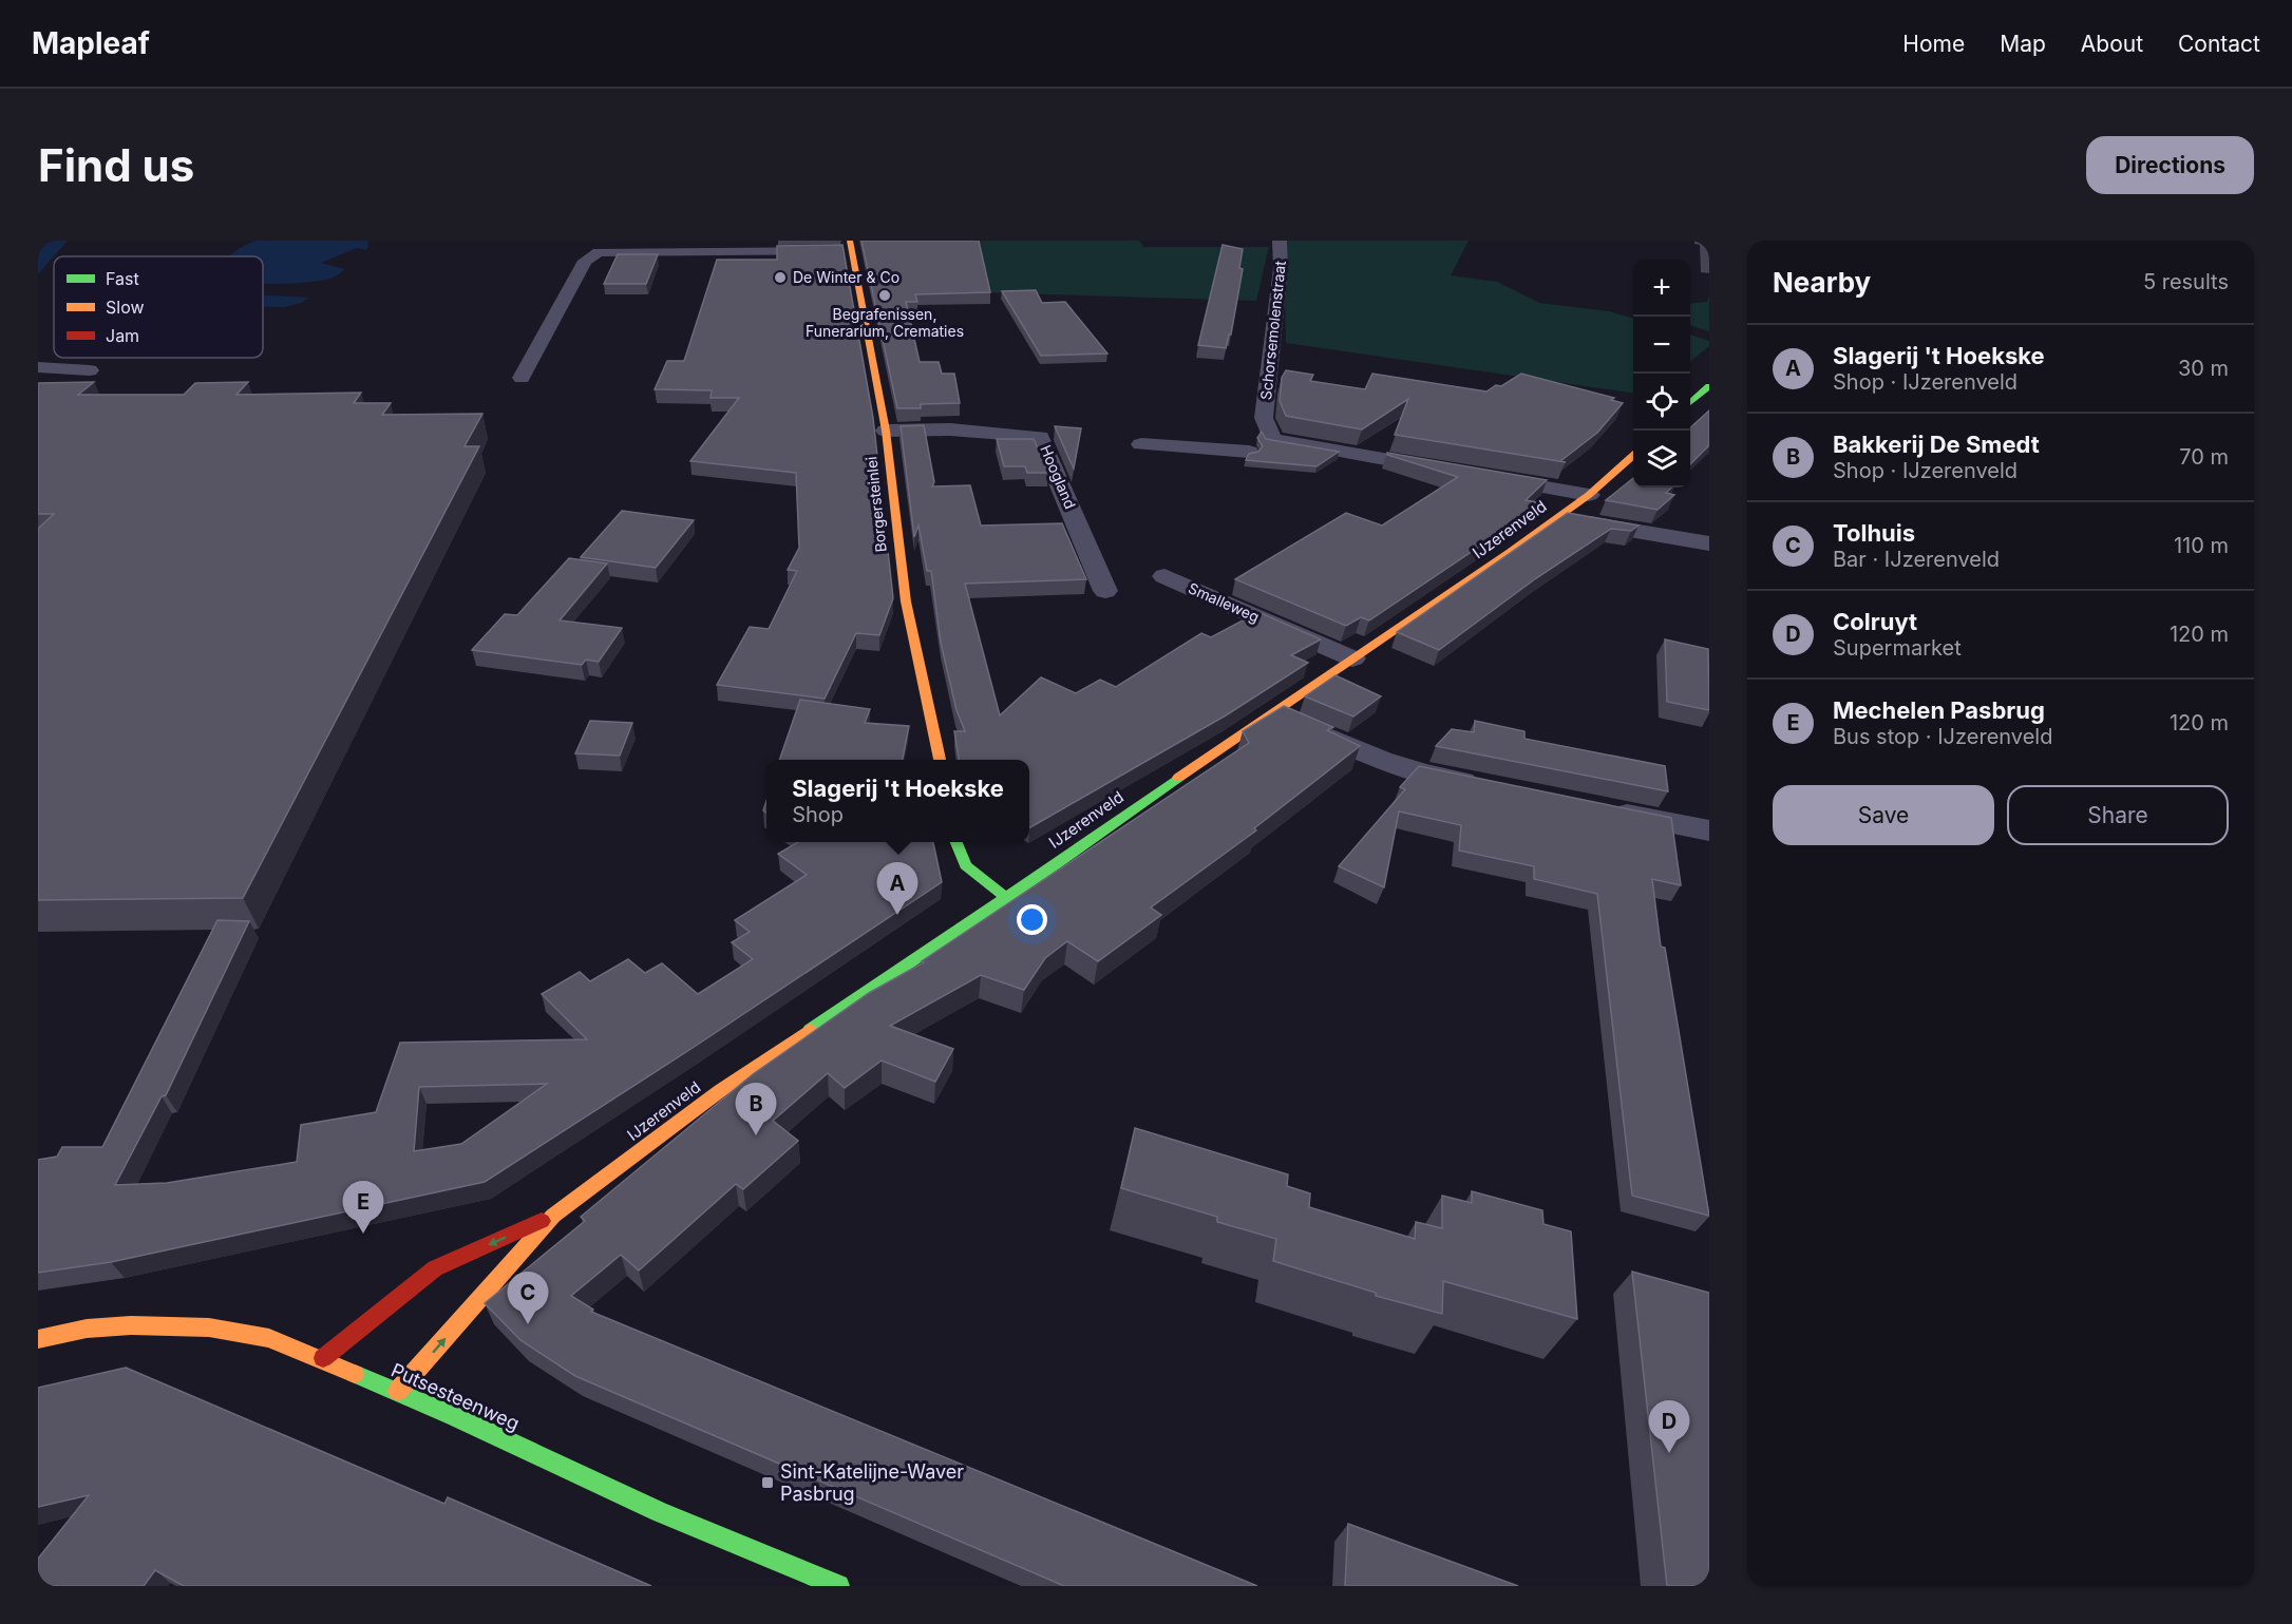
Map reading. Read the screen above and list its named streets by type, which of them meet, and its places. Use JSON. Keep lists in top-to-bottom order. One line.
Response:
{"streets":{"street":["Schorsemolenstraat","Hoogland","Borgersteinlei","IJzerenveld","Smalleweg","Putsesteenweg"]},"crossings":[["Hoogland","Borgersteinlei"],["IJzerenveld","Smalleweg"],["IJzerenveld","Putsesteenweg"]],"places":{"other":["De Winter & Co","Begrafenissen, Funerarium, Crematies"],"transit":["Sint-Katelijne-Waver Pasbrug"]},"legend":["Fast","Slow","Jam"],"page":{"header":"Mapleaf","nav":["Home","Map","About","Contact"],"buttons":["Directions",["Save","Share"]],"title":"Find us","heading":["Nearby","5 results"],"map_buttons":["+","−"],"list":[{"mark":"A","name":"Slagerij 't Hoekske","note":"Shop · IJzerenveld","value":"30 m"},{"mark":"B","name":"Bakkerij De Smedt","note":"Shop · IJzerenveld","value":"70 m"},{"mark":"C","name":"Tolhuis","note":"Bar · IJzerenveld","value":"110 m"},{"mark":"D","name":"Colruyt","note":"Supermarket","value":"120 m"},{"mark":"E","name":"Mechelen Pasbrug","note":"Bus stop · IJzerenveld","value":"120 m"}],"popup":["Slagerij 't Hoekske","Shop"],"pins":["A","B","E","C","D"]}}
